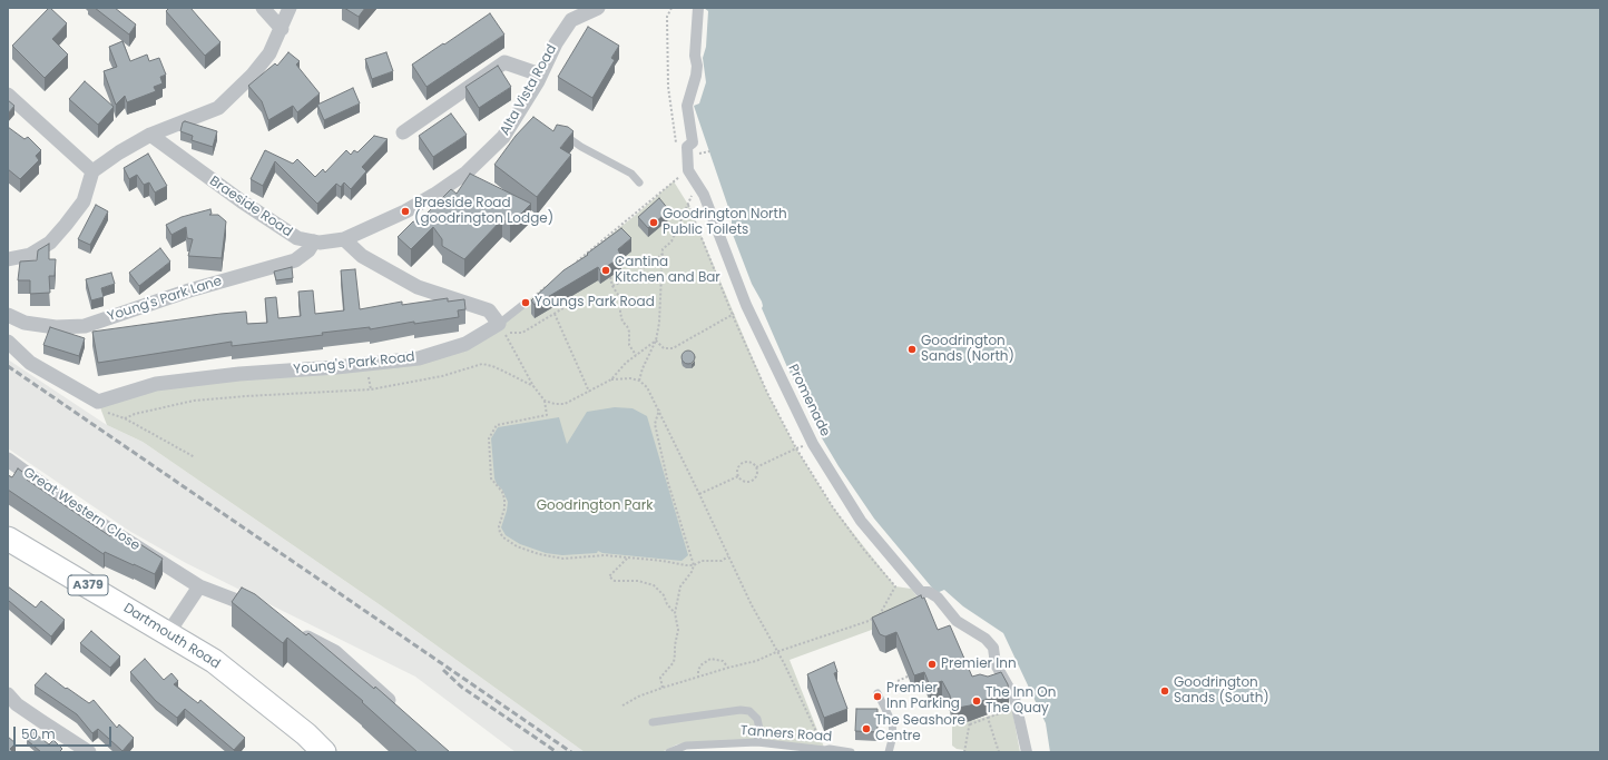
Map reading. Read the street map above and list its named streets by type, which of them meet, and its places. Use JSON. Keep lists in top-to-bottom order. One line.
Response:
{"streets":{"main road":["A379","Dartmouth Road"],"street":["Alta Vista Road","Braeside Road","Young's Park Lane","Young's Park Road","Promenade","Great Western Close"],"lane":["Tanners Road"]},"crossings":[["Alta Vista Road","Braeside Road"],["Braeside Road","Young's Park Lane"]],"parks":["Goodrington Park"],"places":["Braeside Road (goodrington Lodge)","Goodrington North Public Toilets","Cantina Kitchen and Bar","Youngs Park Road","Goodrington Sands (North)","Premier Inn","Goodrington Sands (South)","Premier Inn Parking","The Inn On The Quay","The Seashore Centre"],"scale_bar":"50 m"}
